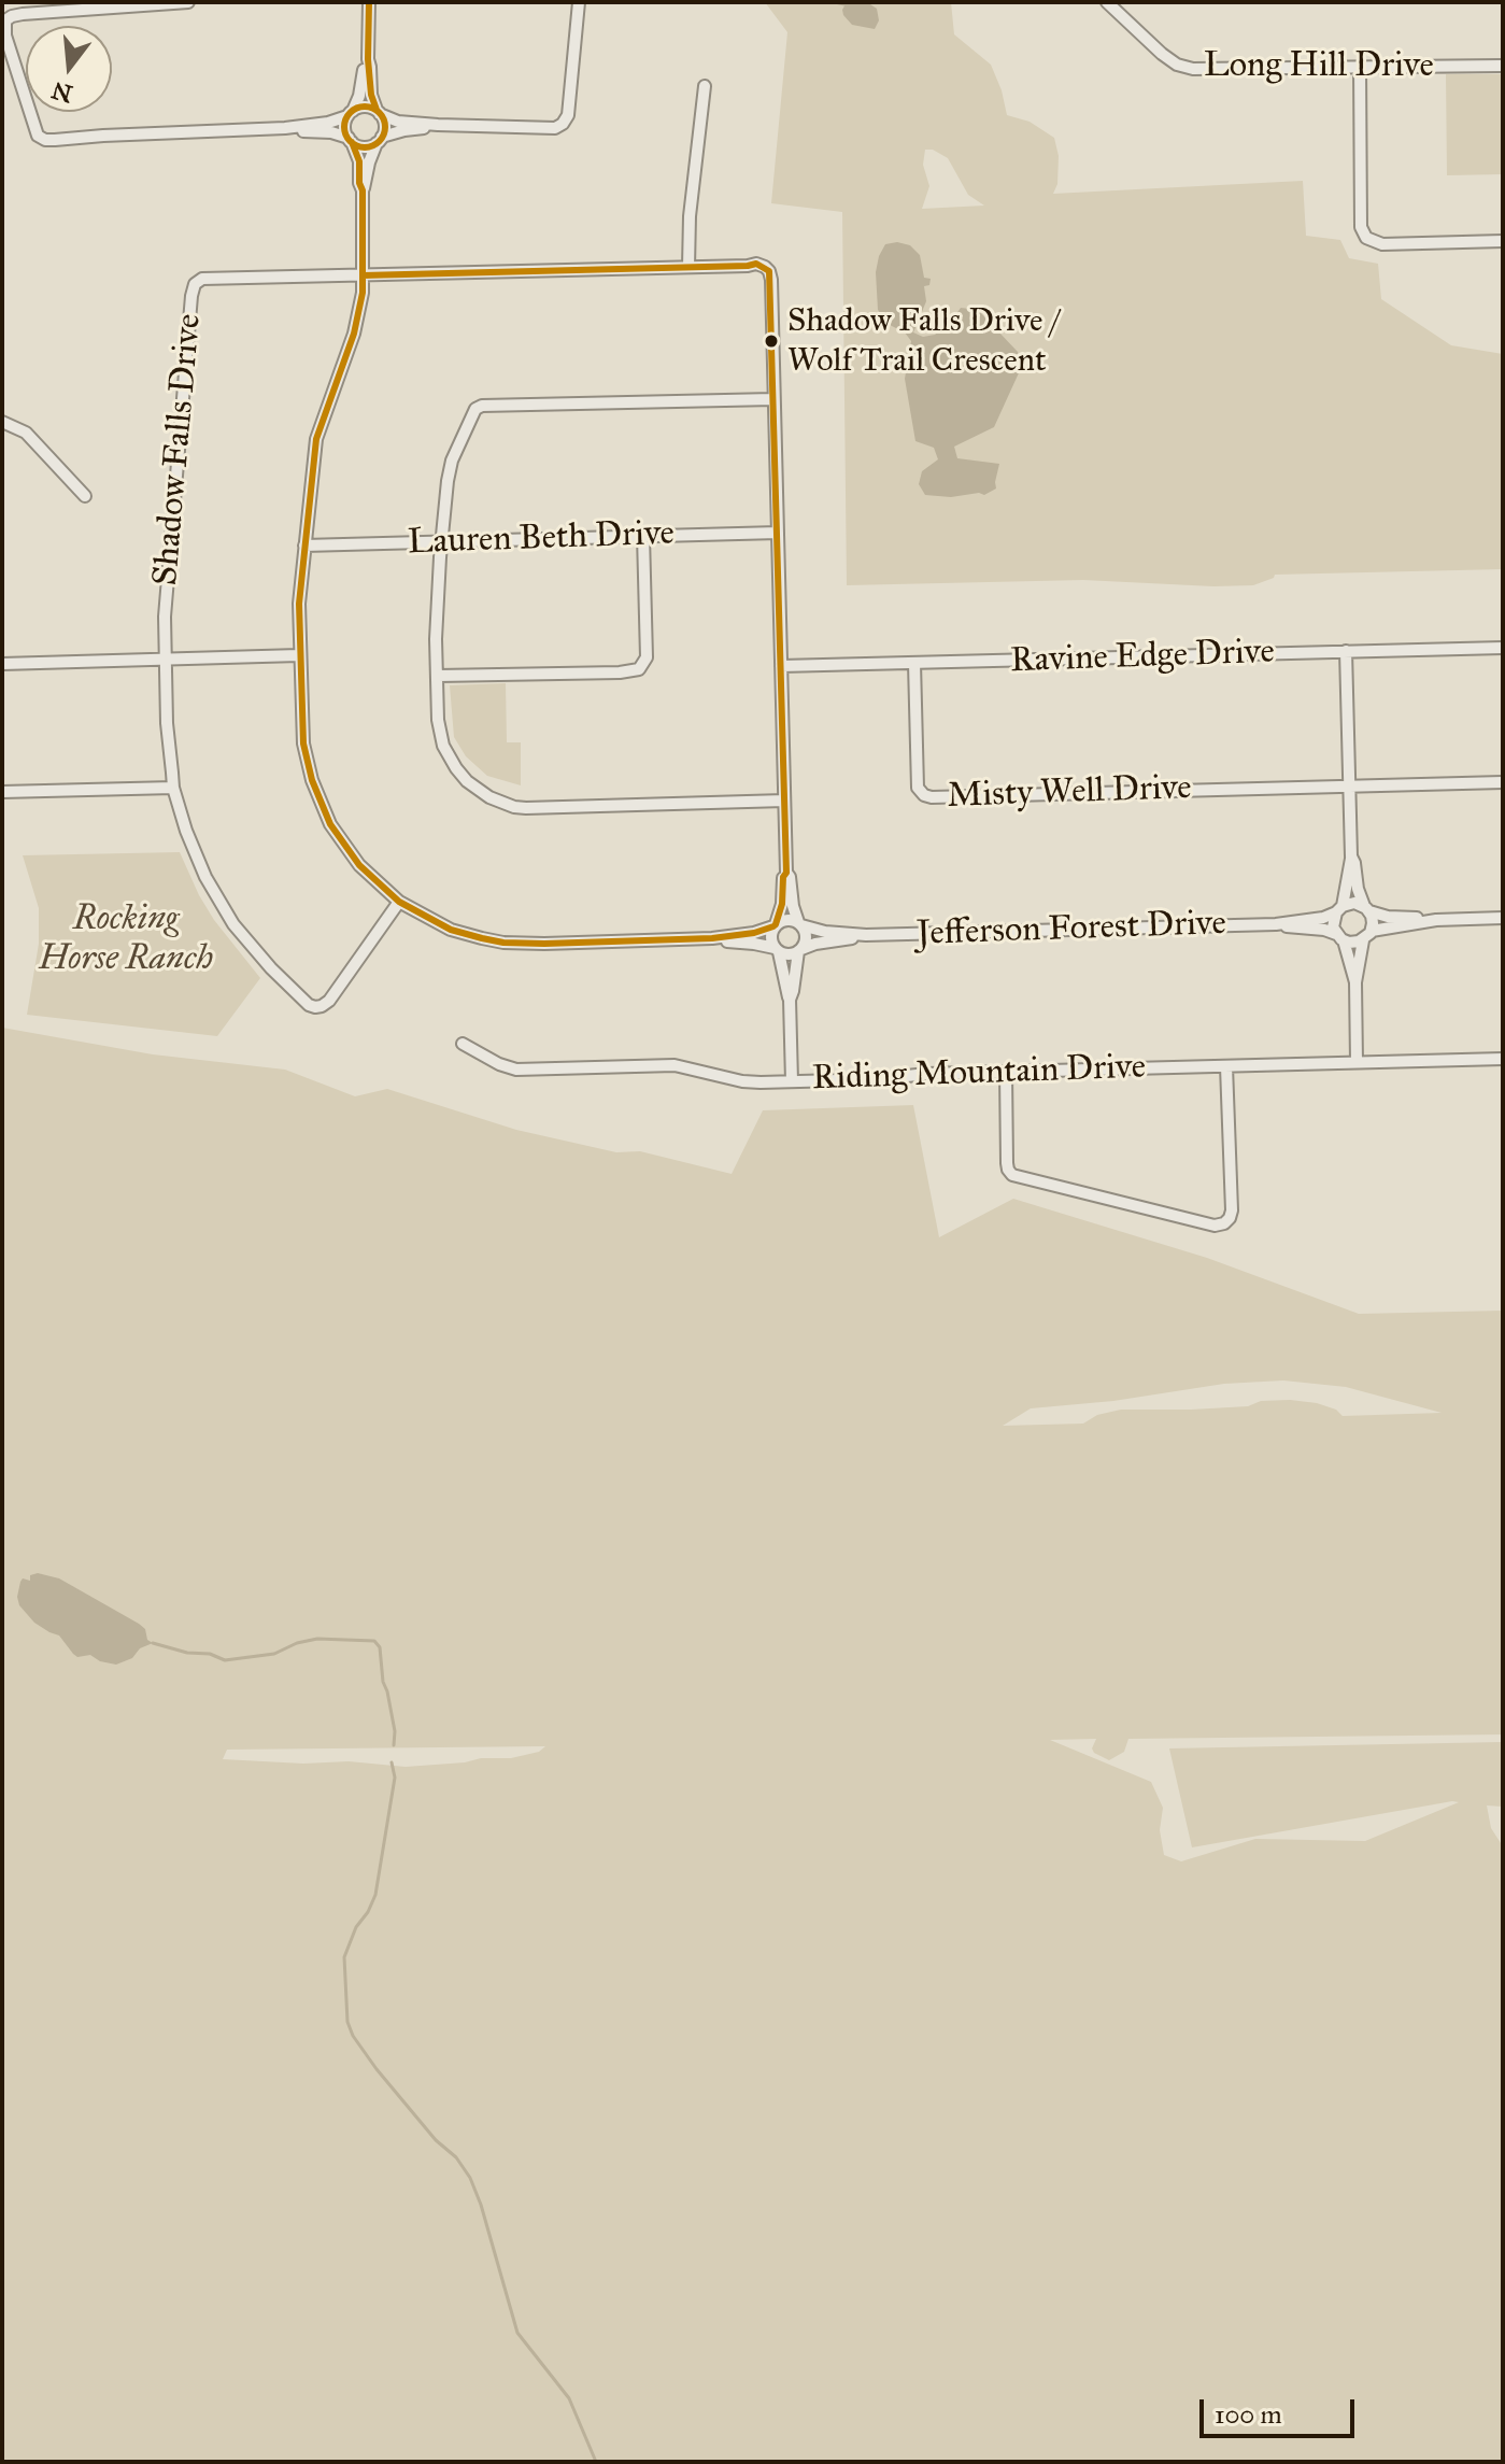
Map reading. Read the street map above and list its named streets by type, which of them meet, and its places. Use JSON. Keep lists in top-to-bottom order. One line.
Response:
{"streets":{"street":["Long Hill Drive","Shadow Falls Drive","Lauren Beth Drive","Ravine Edge Drive","Misty Well Drive","Jefferson Forest Drive","Riding Mountain Drive"]},"crossings":[["Shadow Falls Drive","Lauren Beth Drive"],["Shadow Falls Drive","Ravine Edge Drive"],["Shadow Falls Drive","Jefferson Forest Drive"],["Ravine Edge Drive","Misty Well Drive"]],"parks":["Rocking Horse Ranch"],"places":["Shadow Falls Drive / Wolf Trail Crescent"],"scale_bar":"100 m","north":"bottom"}
